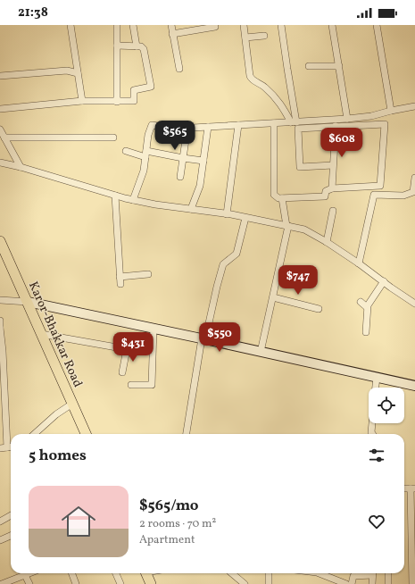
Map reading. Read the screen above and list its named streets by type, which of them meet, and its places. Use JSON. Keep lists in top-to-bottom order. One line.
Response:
{"streets":{"main road":["Karor-Bhakkar Road"]},"page":{"status":"21:38","price":["$565","$608","$747","$550","$431"],"heading":"5 homes","list":[{"name":"$565/mo","note":"2 rooms · 70 m² · Apartment"}]}}
